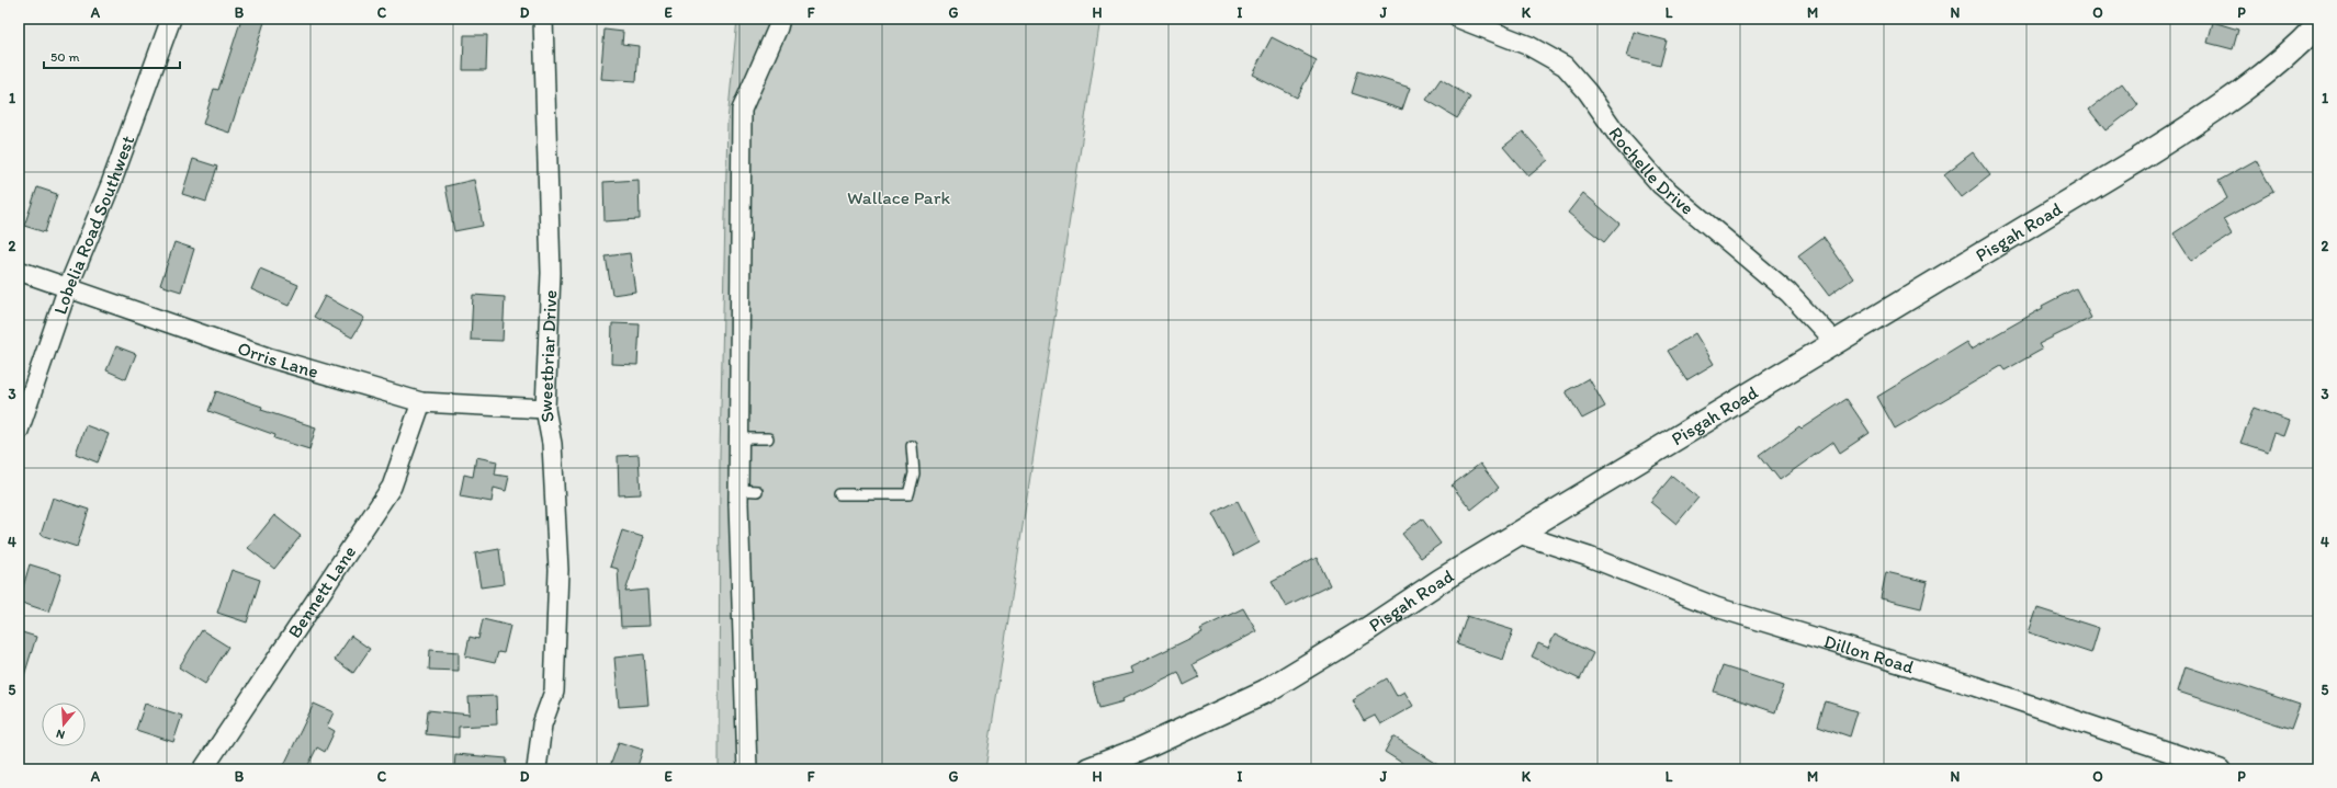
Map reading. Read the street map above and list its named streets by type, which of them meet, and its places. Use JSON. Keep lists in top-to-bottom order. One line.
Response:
{"streets":{"street":["Rochelle Drive","Lobelia Road Southwest","Pisgah Road","Sweetbriar Drive","Orris Lane","Bennett Lane","Dillon Road"]},"crossings":[["Rochelle Drive","Pisgah Road"],["Lobelia Road Southwest","Orris Lane"],["Pisgah Road","Dillon Road"],["Sweetbriar Drive","Orris Lane"],["Orris Lane","Bennett Lane"]],"parks":["Wallace Park"],"scale_bar":"50 m","north":"bottom","grid":{"columns":["A","B","C","D","E","F","G","H","I","J","K","L","M","N","O","P"],"rows":["1","2","3","4","5"]}}
